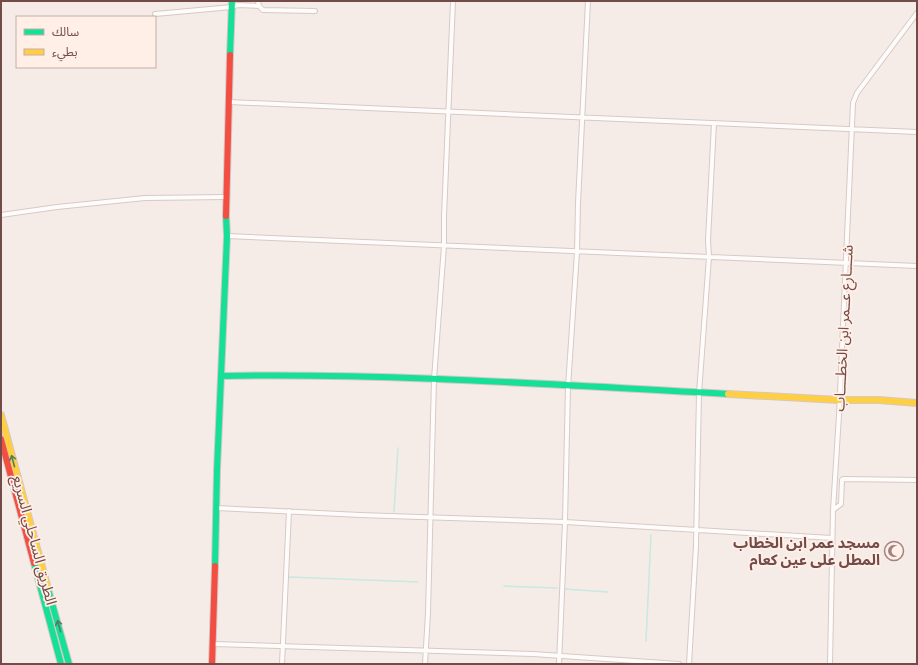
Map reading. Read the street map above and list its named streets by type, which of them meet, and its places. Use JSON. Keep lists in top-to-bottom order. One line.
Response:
{"streets":{"main road":["الطريق الساحلي السريع"],"street":["شــــارع عــمر ابن الخطــــاب"]},"places":{"mosque":["مسجد عمر ابن الخطاب المطل على عين كعام"]},"legend":["سالك","بطيء"]}
